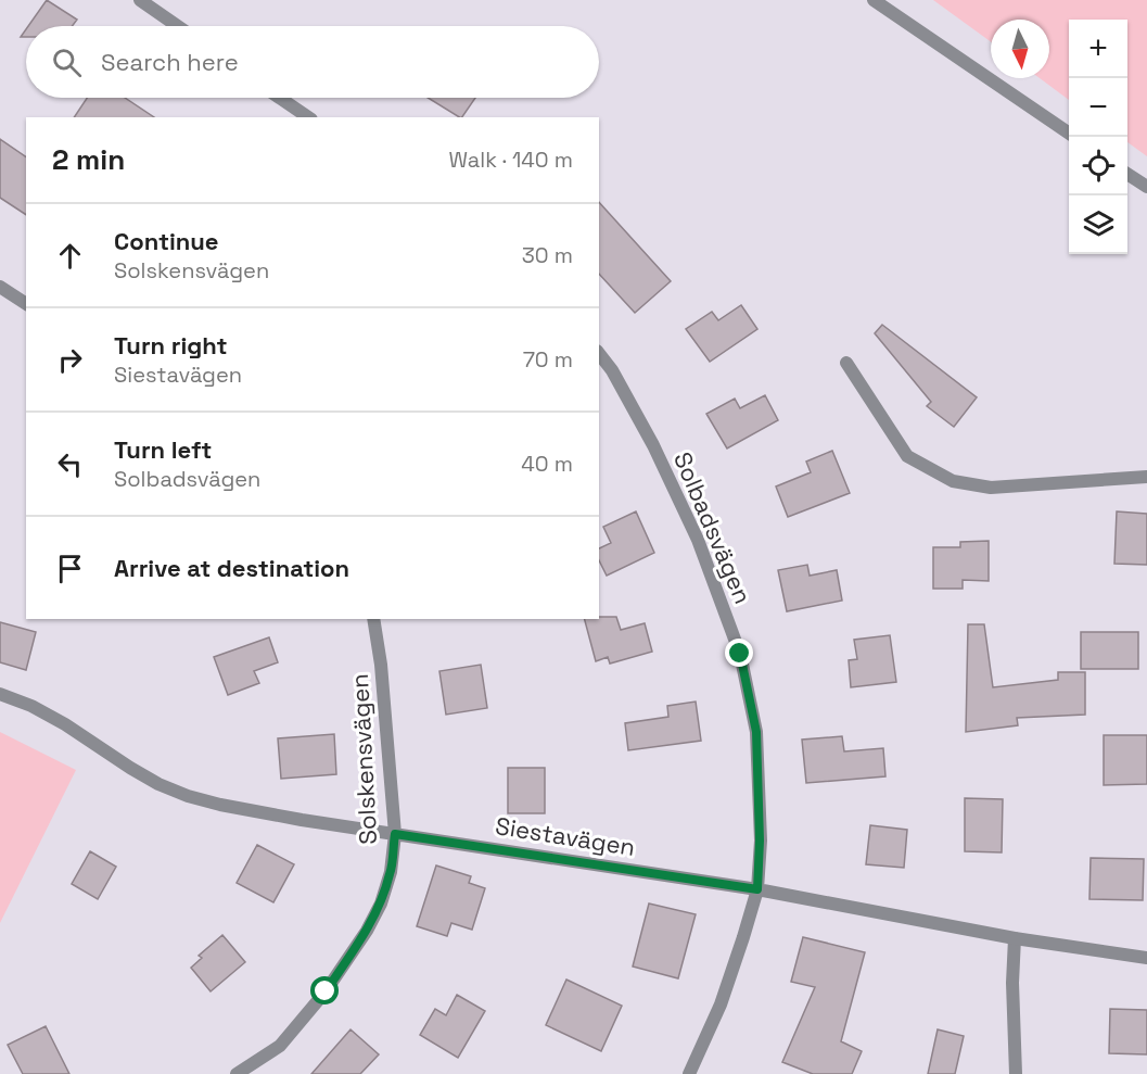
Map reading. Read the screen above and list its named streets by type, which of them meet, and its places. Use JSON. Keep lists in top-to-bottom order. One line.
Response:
{"streets":{"street":["Solbadsvägen","Solskensvägen","Siestavägen"]},"crossings":[["Solbadsvägen","Siestavägen"],["Solskensvägen","Siestavägen"]],"north":"bottom","page":{"map_buttons":["+","−"],"search":"Search here","heading":["2 min","Walk · 140 m"],"list":[["Continue","Solskensvägen","30 m"],["Turn right","Siestavägen","70 m"],["Turn left","Solbadsvägen","40 m"],"Arrive at destination"]}}
